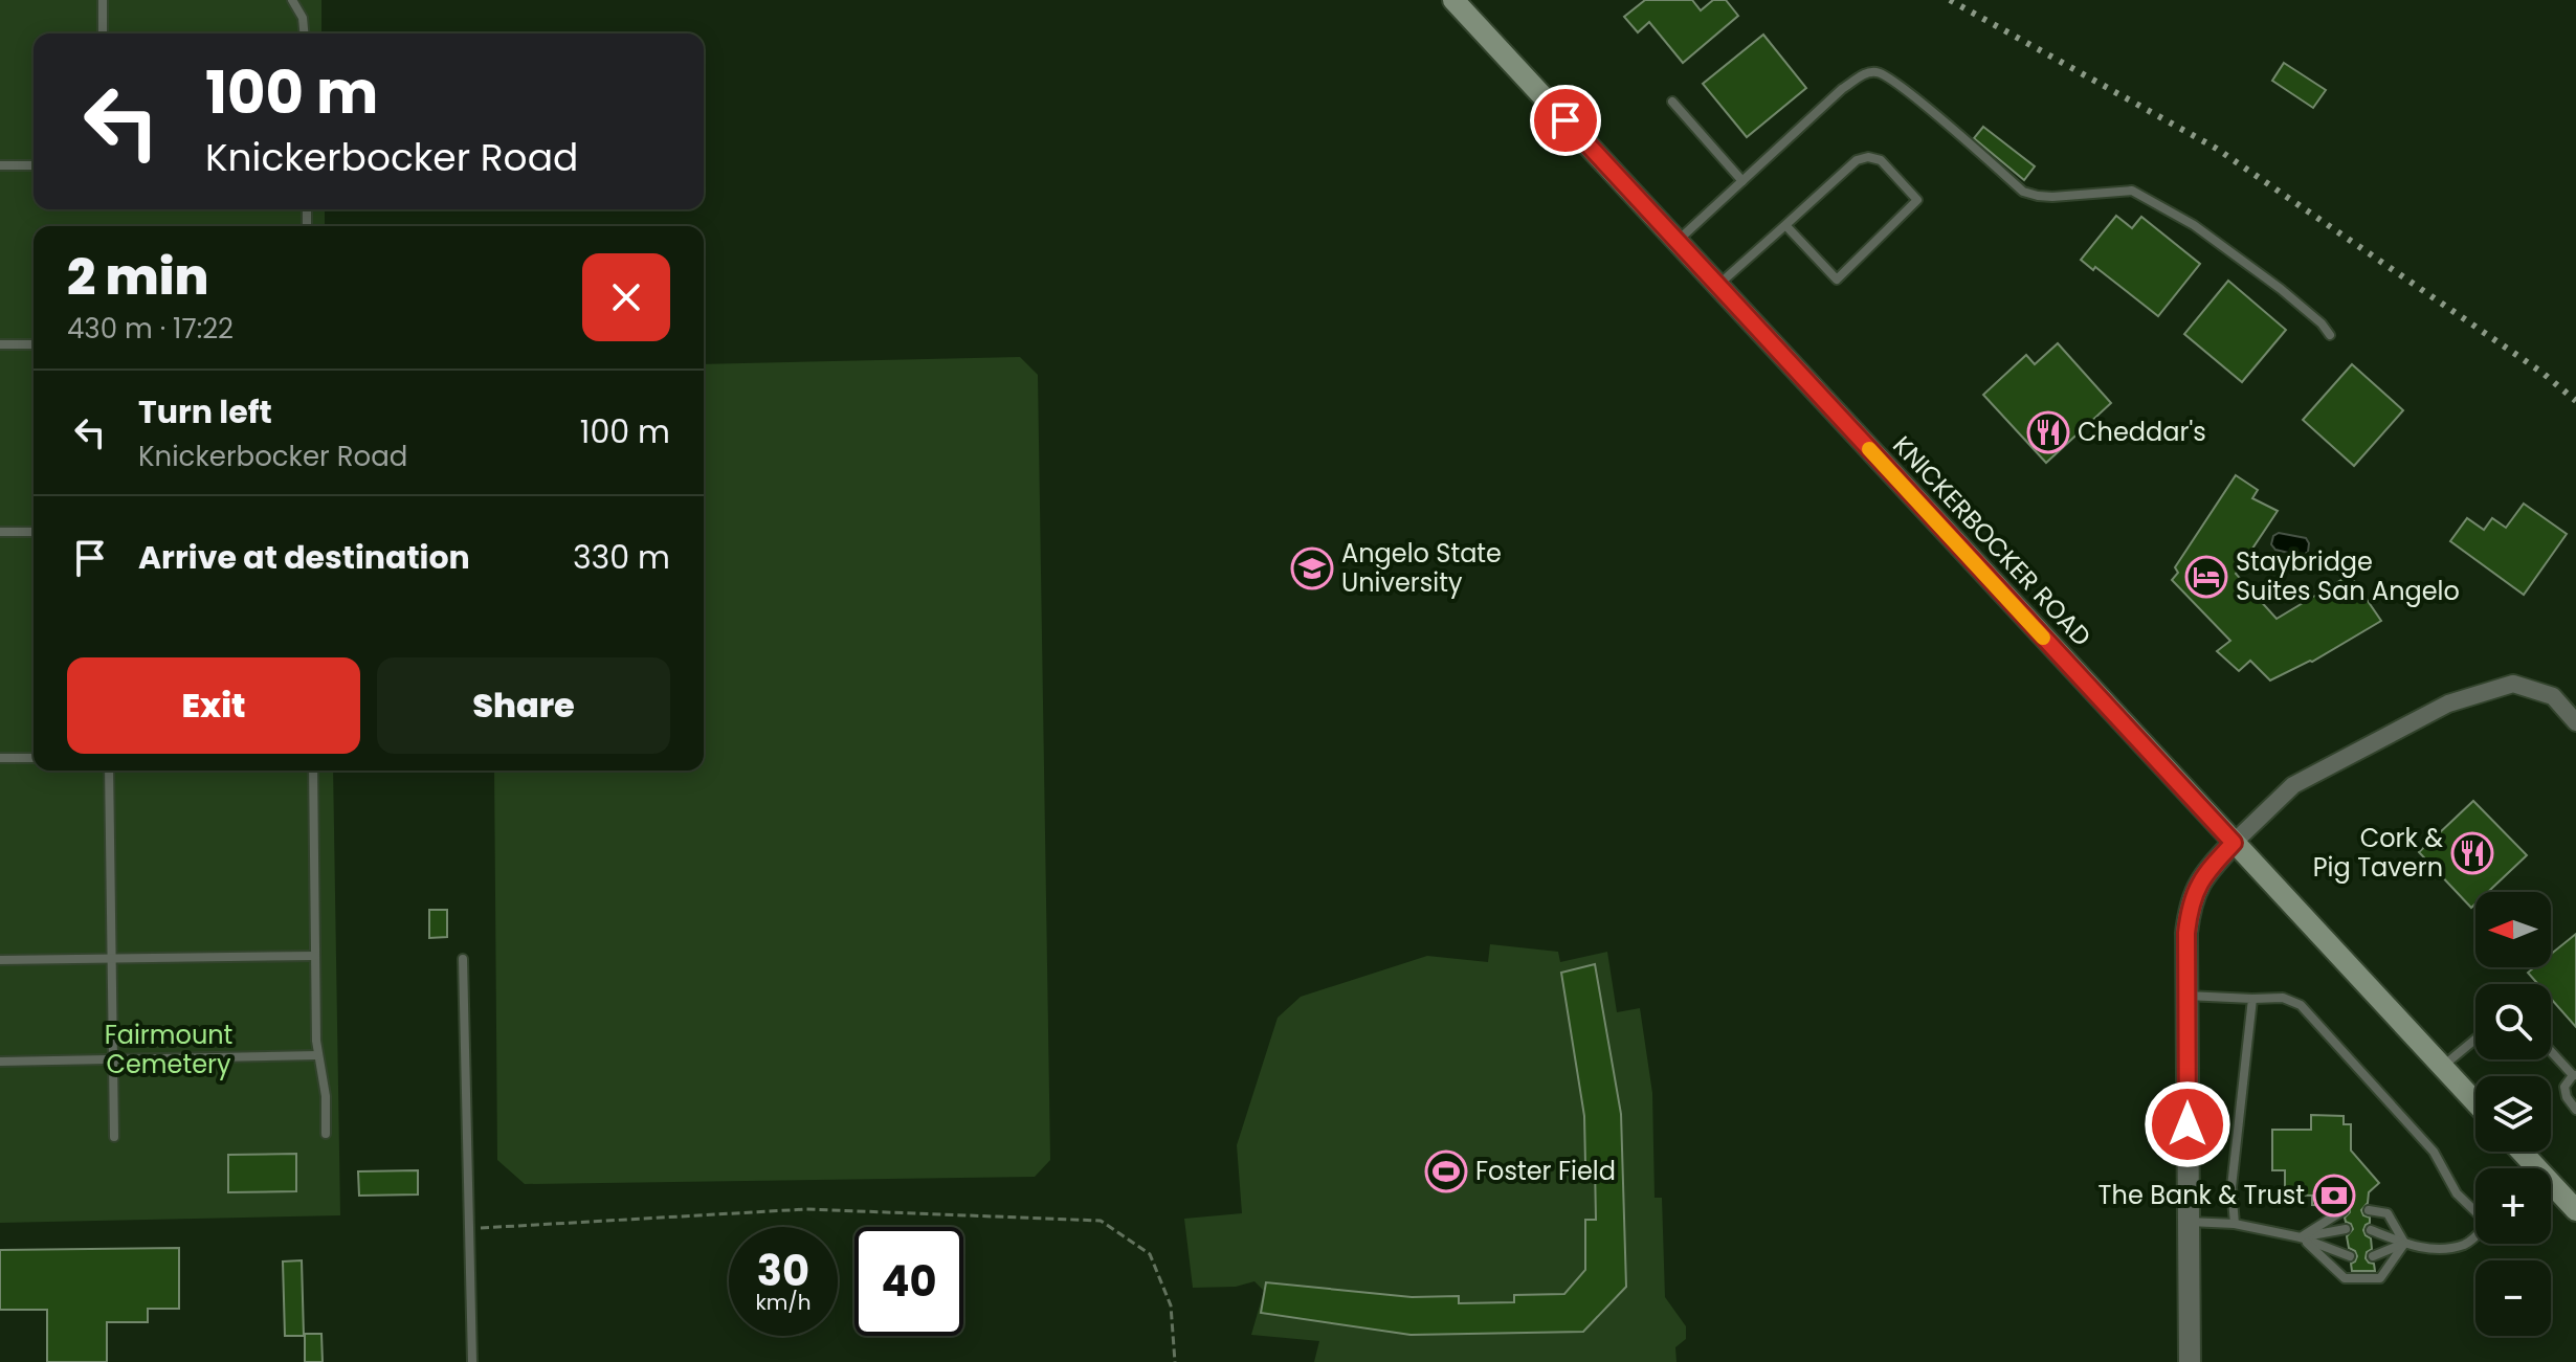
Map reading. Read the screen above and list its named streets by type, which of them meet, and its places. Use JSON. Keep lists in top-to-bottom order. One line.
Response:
{"streets":{"main road":["KNICKERBOCKER ROAD"]},"parks":["Fairmount Cemetery"],"places":{"restaurant":["Cheddar's","Cork & Pig Tavern"],"school or university":["Angelo State University"],"hotel":["Staybridge Suites San Angelo"],"sports":["Foster Field"],"bank":["The Bank & Trust"]},"north":"left","page":{"turn":["100 m","Knickerbocker Road"],"heading":["2 min","430 m · 17:22"],"list":[{"name":"Turn left","note":"Knickerbocker Road","value":"100 m"},{"name":"Arrive at destination","value":"330 m"}],"buttons":["Exit","Share"],"map_buttons":["+","−"],"speed":"30 km/h","limit":"40"}}
